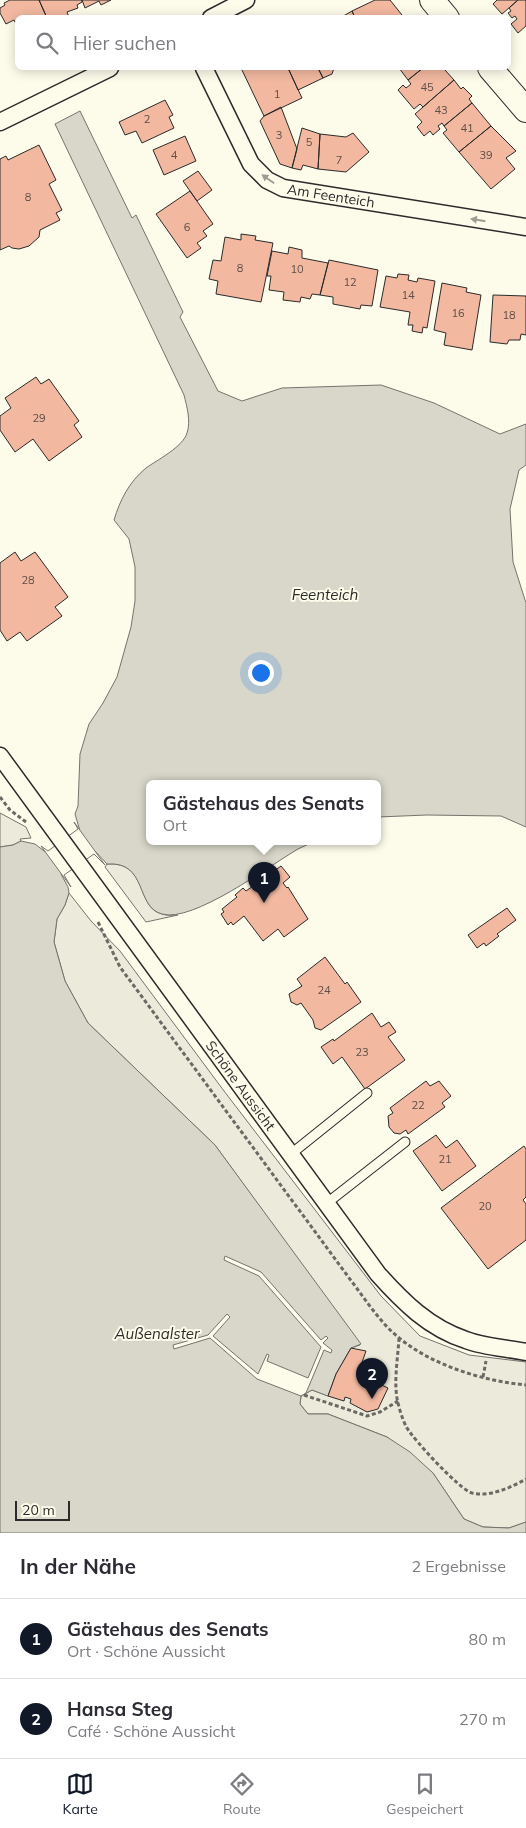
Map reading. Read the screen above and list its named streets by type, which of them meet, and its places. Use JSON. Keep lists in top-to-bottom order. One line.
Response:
{"streets":{"street":["Am Feenteich","Schöne Aussicht"]},"one_way":["Am Feenteich"],"water":["Feenteich","Außenalster"],"house_numbers":["45","1","43","2","41","3","5","4","39","7","8","6","8","10","12","14","16","18","29","28","24","23","22","21","20"],"scale_bar":"20 m","page":{"search":"Hier suchen","popup":["Gästehaus des Senats","Ort"],"pins":["1","2"],"scale":"20 m","heading":["In der Nähe","2 Ergebnisse"],"list":[{"mark":"1","name":"Gästehaus des Senats","note":"Ort · Schöne Aussicht","value":"80 m"},{"mark":"2","name":"Hansa Steg","note":"Café · Schöne Aussicht","value":"270 m"}],"nav":["Karte","Route","Gespeichert"]}}
